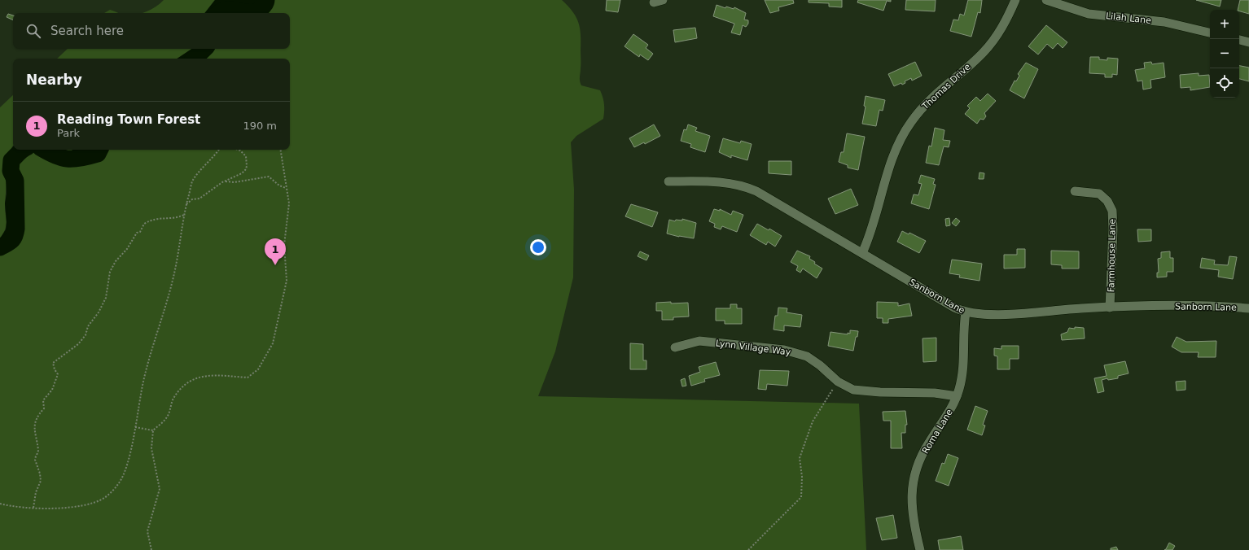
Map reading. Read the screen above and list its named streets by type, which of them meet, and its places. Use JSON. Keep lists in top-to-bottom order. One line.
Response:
{"streets":{"street":["Lilah Lane","Thomas Drive","Farmhouse Lane","Sanborn Lane","Lynn Village Way","Roma Lane"]},"crossings":[["Thomas Drive","Sanborn Lane"],["Farmhouse Lane","Sanborn Lane"],["Sanborn Lane","Roma Lane"],["Lynn Village Way","Roma Lane"]],"page":{"map_buttons":["+","−"],"search":"Search here","heading":"Nearby","list":[{"mark":"1","name":"Reading Town Forest","note":"Park","value":"190 m"}],"pins":"1"}}
